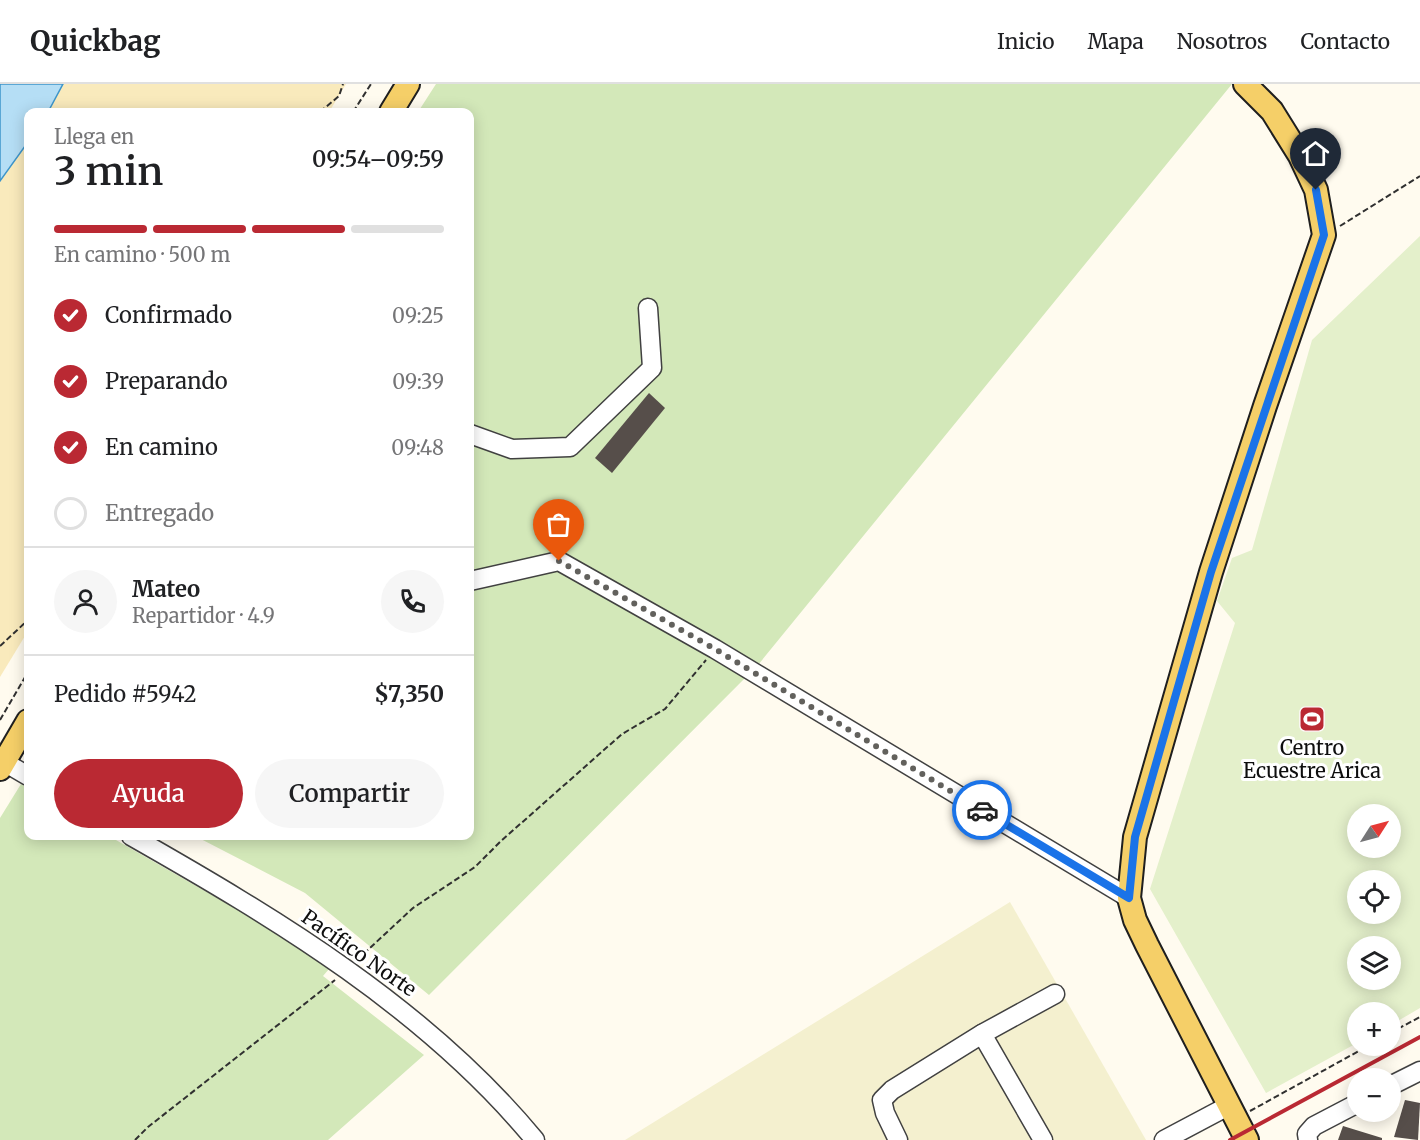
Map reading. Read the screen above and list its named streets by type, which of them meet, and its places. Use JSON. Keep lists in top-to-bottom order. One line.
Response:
{"streets":{"street":["Pacífico Norte"]},"places":{"sports":["Centro Ecuestre Arica"]},"north":"top right","page":{"header":"Quickbag","nav":["Inicio","Mapa","Nosotros","Contacto"],"heading":["3 min","Llega en","09:54–09:59"],"panel":["Mateo","Repartidor · 4.9","Pedido #5942","$7,350"],"bar":"En camino · 500 m","list":[["Confirmado","09:25"],["Preparando","09:39"],["En camino","09:48"],"Entregado"],"buttons":["Ayuda","Compartir"],"map_buttons":["+","−"]}}
